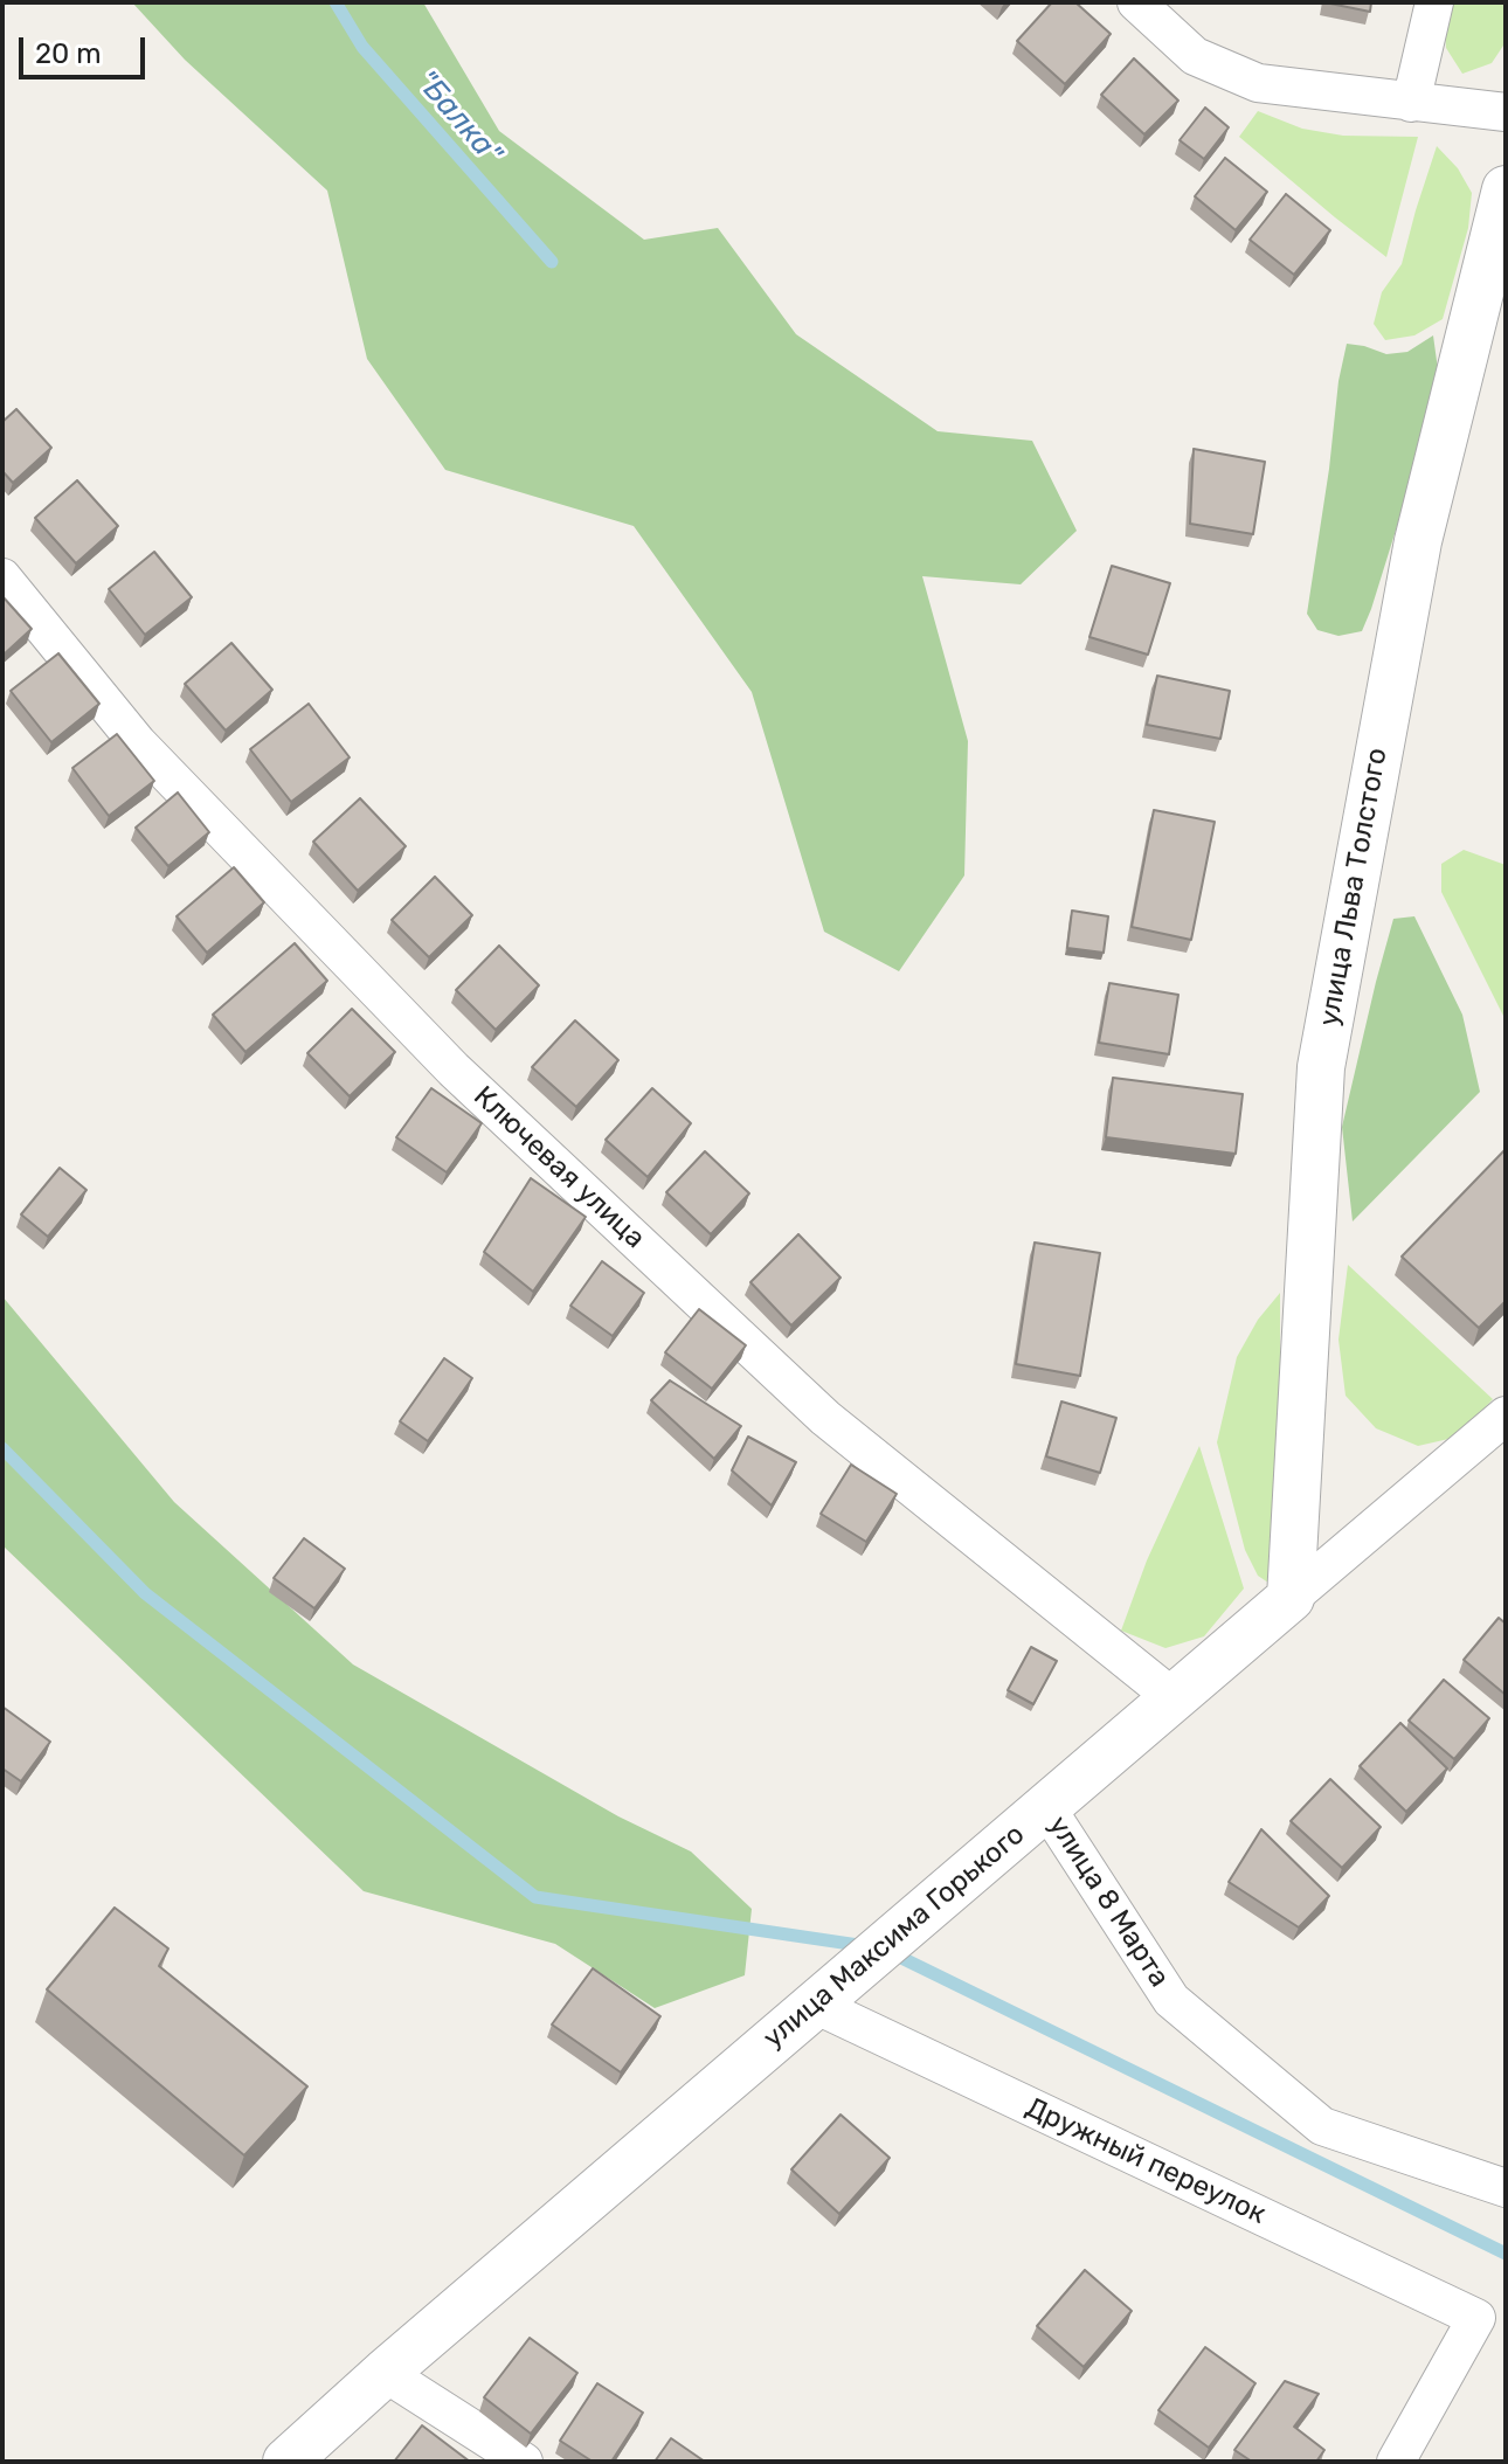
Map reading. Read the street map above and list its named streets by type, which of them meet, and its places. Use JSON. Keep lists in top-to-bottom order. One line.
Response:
{"streets":{"street":["улица Льва Толстого","Ключевая улица","улица 8 Марта","улица Максима Горького","Дружный переулок"]},"crossings":[["улица Льва Толстого","улица Максима Горького"],["Ключевая улица","улица Максима Горького"],["улица 8 Марта","улица Максима Горького"],["улица Максима Горького","Дружный переулок"]],"water":["\"Балка\""],"scale_bar":"20 m"}
